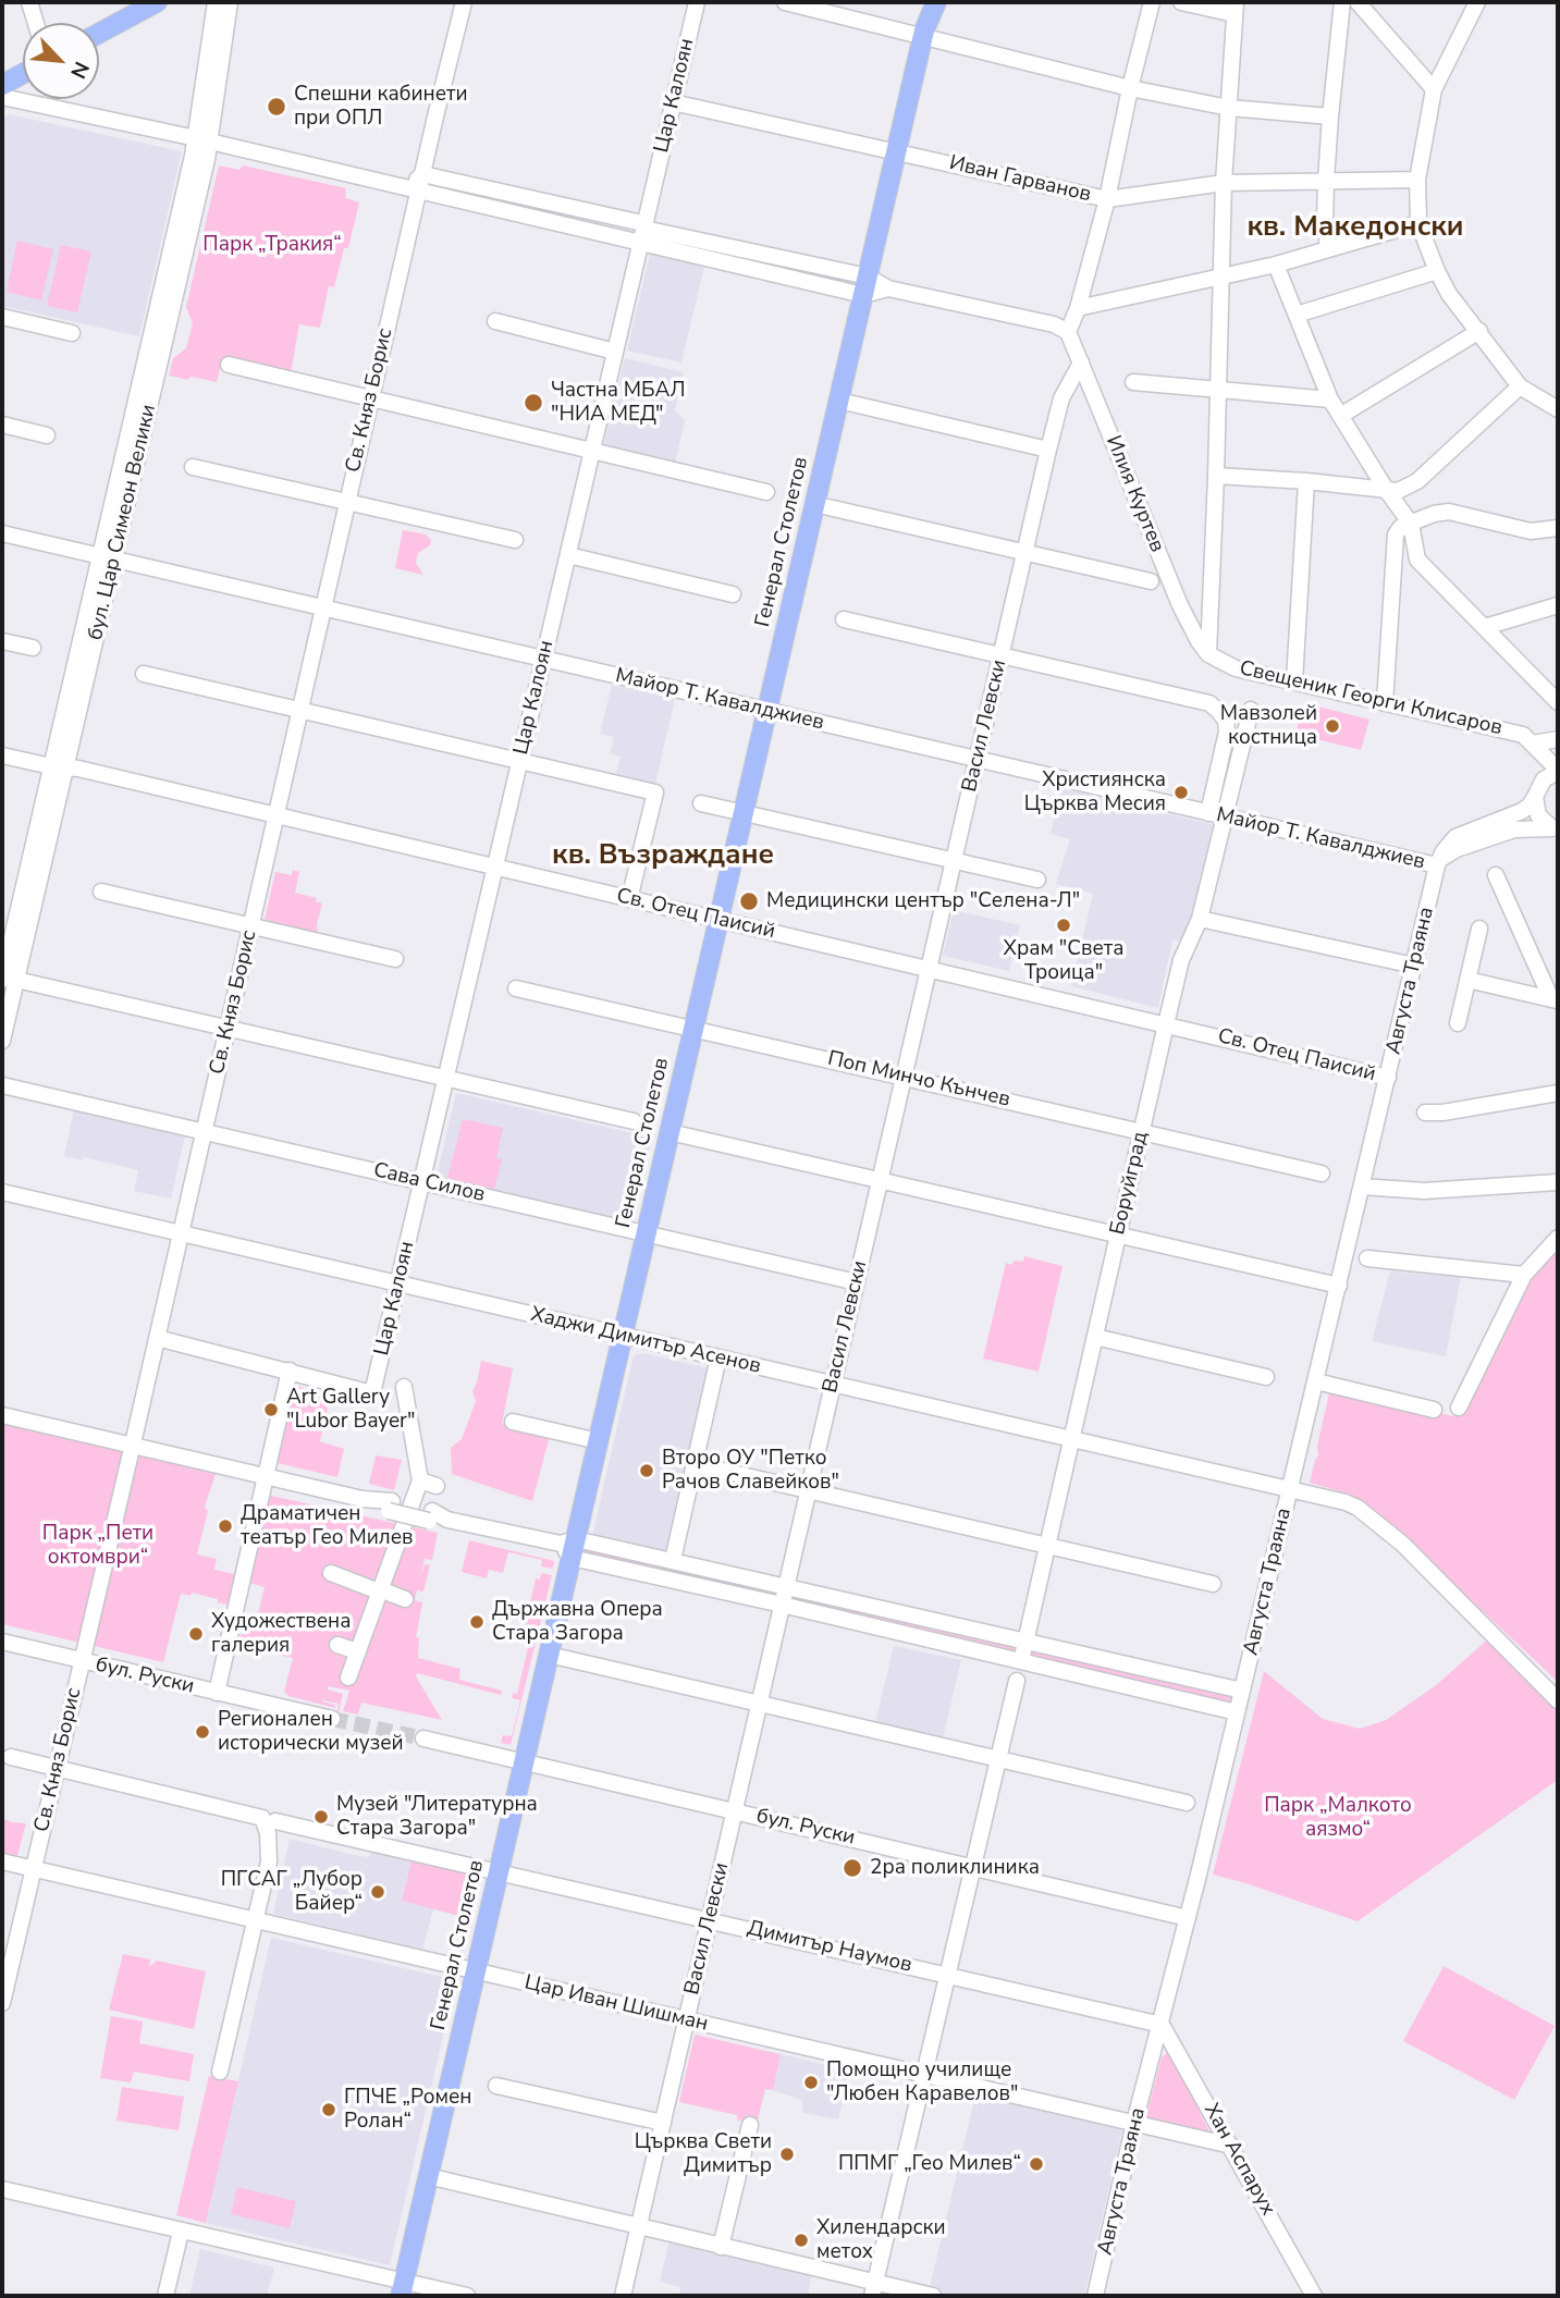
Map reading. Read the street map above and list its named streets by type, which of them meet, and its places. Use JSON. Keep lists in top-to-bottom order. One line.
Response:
{"streets":{"main road":["Генерал Столетов"],"street":["Цар Калоян","Иван Гарванов","Св. Княз Борис","Илия Куртев","бул. Цар Симеон Велики","Свещеник Георги Клисаров","Майор Т. Кавалджиев","Васил Левски","Св. Отец Паисий","Августа Траяна","Поп Минчо Кънчев","Сава Силов","Боруйград","Хаджи Димитър Асенов","бул. Руски","Димитър Наумов","Цар Иван Шишман","Хан Аспарух"]},"crossings":[["Цар Калоян","Иван Гарванов"],["Цар Калоян","Майор Т. Кавалджиев"],["Цар Калоян","Св. Отец Паисий"],["Цар Калоян","Сава Силов"],["Цар Калоян","Хаджи Димитър Асенов"],["Иван Гарванов","Генерал Столетов"],["Св. Княз Борис","Майор Т. Кавалджиев"],["Св. Княз Борис","Св. Отец Паисий"],["Св. Княз Борис","Сава Силов"],["Св. Княз Борис","Хаджи Димитър Асенов"],["Св. Княз Борис","бул. Руски"],["Св. Княз Борис","Димитър Наумов"],["Св. Княз Борис","Цар Иван Шишман"],["Илия Куртев","Свещеник Георги Клисаров"],["Илия Куртев","Васил Левски"],["бул. Цар Симеон Велики","Майор Т. Кавалджиев"],["бул. Цар Симеон Велики","Св. Отец Паисий"],["Генерал Столетов","Майор Т. Кавалджиев"],["Генерал Столетов","Св. Отец Паисий"],["Генерал Столетов","Поп Минчо Кънчев"],["Генерал Столетов","Сава Силов"],["Генерал Столетов","Хаджи Димитър Асенов"],["Генерал Столетов","бул. Руски"],["Генерал Столетов","Димитър Наумов"],["Генерал Столетов","Цар Иван Шишман"],["Свещеник Георги Клисаров","Августа Траяна"],["Майор Т. Кавалджиев","Васил Левски"],["Майор Т. Кавалджиев","Августа Траяна"],["Майор Т. Кавалджиев","Боруйград"],["Васил Левски","Св. Отец Паисий"],["Васил Левски","Поп Минчо Кънчев"],["Васил Левски","Сава Силов"],["Васил Левски","Хаджи Димитър Асенов"],["Васил Левски","бул. Руски"],["Васил Левски","Димитър Наумов"],["Васил Левски","Цар Иван Шишман"],["Св. Отец Паисий","Августа Траяна"],["Св. Отец Паисий","Боруйград"],["Августа Траяна","Хаджи Димитър Асенов"],["Августа Траяна","бул. Руски"],["Августа Траяна","Димитър Наумов"],["Августа Траяна","Цар Иван Шишман"],["Августа Траяна","Хан Аспарух"],["Поп Минчо Кънчев","Боруйград"],["Боруйград","Хаджи Димитър Асенов"],["Димитър Наумов","Хан Аспарух"],["Цар Иван Шишман","Хан Аспарух"]],"districts":["кв. Македонски","кв. Възраждане"],"parks":["Парк „Тракия“","Парк „Пети октомври“","Парк „Малкото аязмо“"],"places":["Спешни кабинети при ОПЛ","Частна МБАЛ \"НИА МЕД\"","Мавзолей костница","Християнска Църква Месия","Медицински център \"Селена-Л\"","Храм \"Света Троица\"","Art Gallery \"Lubor Bayer\"","Второ ОУ \"Петко Рачов Славейков\"","Драматичен театър Гео Милев","Държавна Опера Стара Загора","Художествена галерия","Регионален исторически музей","Музей \"Литературна Стара Загора\"","2ра поликлиника","ПГСАГ „Лубор Байер“","Помощно училище \"Любен Каравелов\"","ГПЧЕ „Ромен Ролан“","Църква Свети Димитър","ППМГ „Гео Милев“","Хилендарски метох"],"north":"bottom right"}
